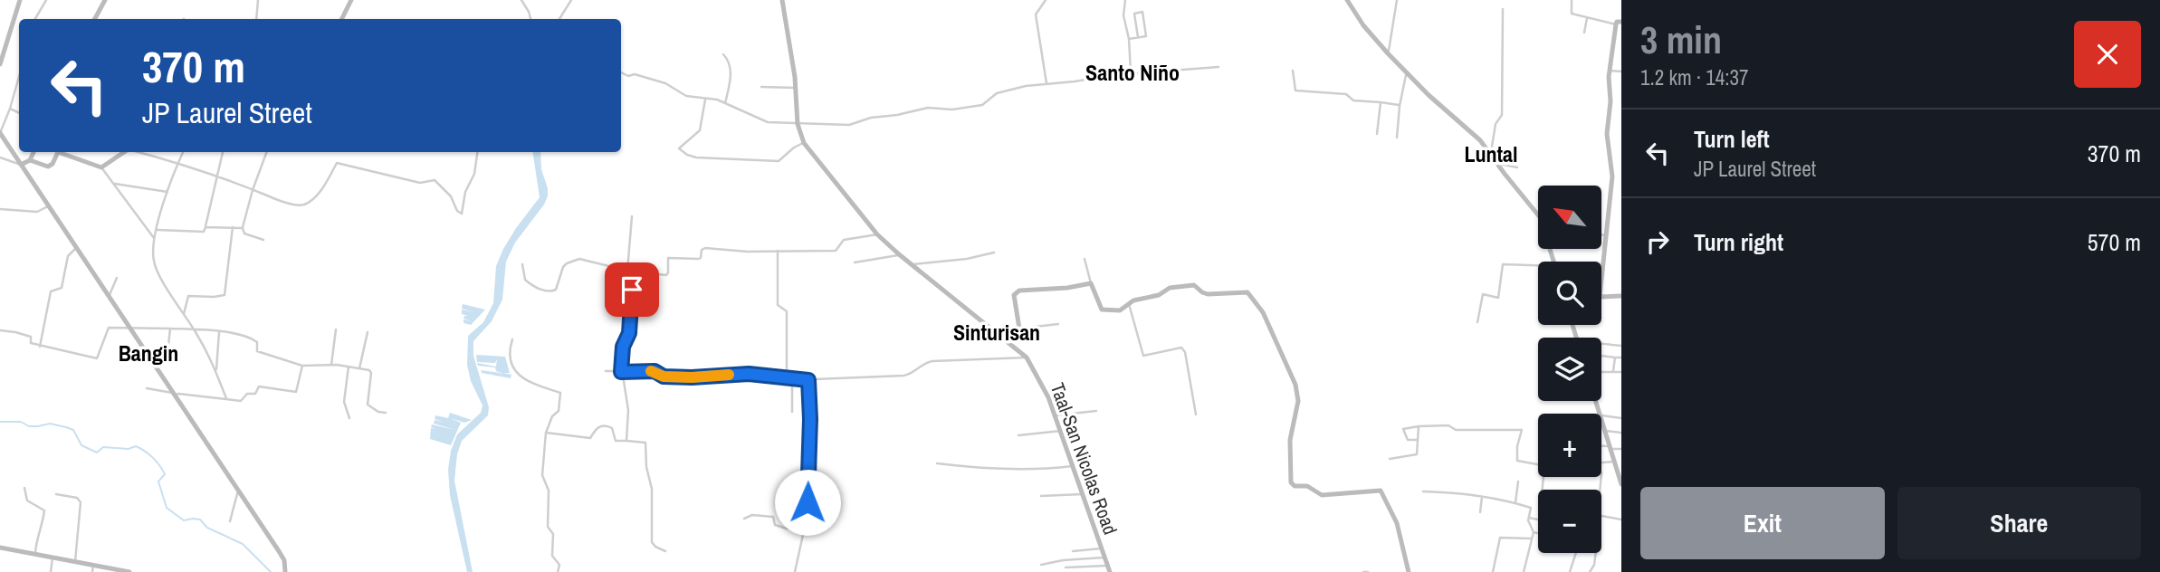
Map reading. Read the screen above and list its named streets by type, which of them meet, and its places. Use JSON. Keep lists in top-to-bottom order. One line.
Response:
{"streets":{"street":["Taal-San Nicolas Road"]},"districts":["Santo Niño","Luntal","Sinturisan","Bangin"],"north":"top left","page":{"heading":["3 min","1.2 km · 14:37"],"turn":["370 m","JP Laurel Street"],"list":[{"name":"Turn left","note":"JP Laurel Street","value":"370 m"},{"name":"Turn right","value":"570 m"}],"map_buttons":["+","−"],"buttons":["Exit","Share"]}}
